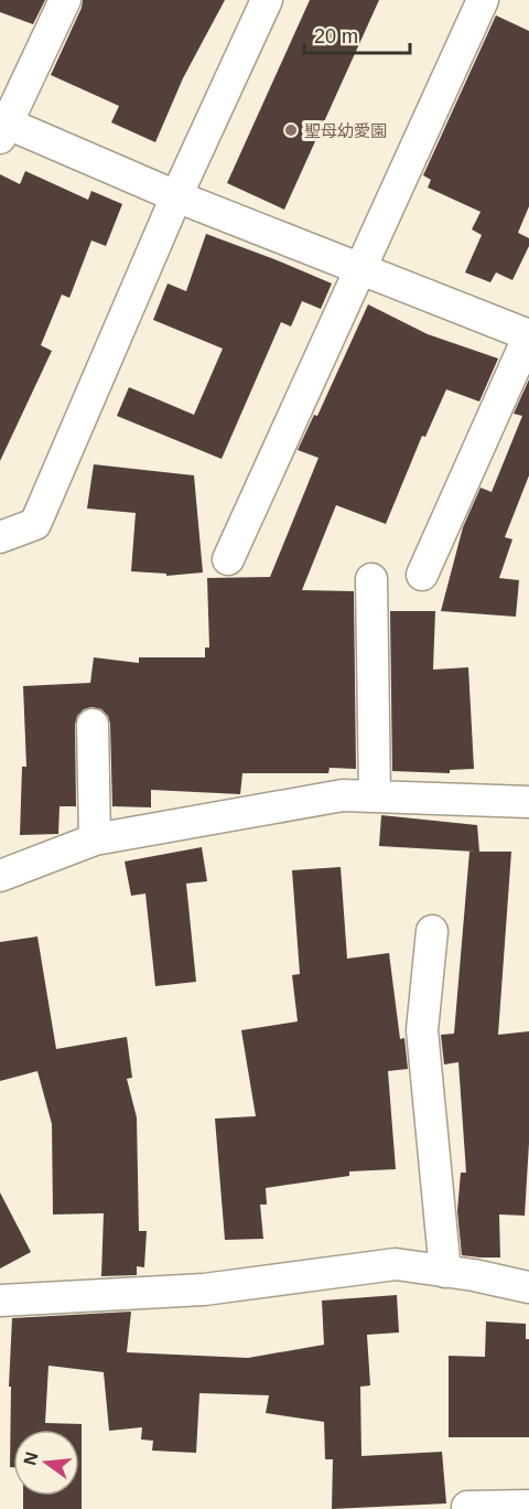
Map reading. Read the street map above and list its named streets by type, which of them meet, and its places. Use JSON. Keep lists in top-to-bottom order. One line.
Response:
{"places":["聖母幼愛園"],"scale_bar":"20 m","north":"left"}
